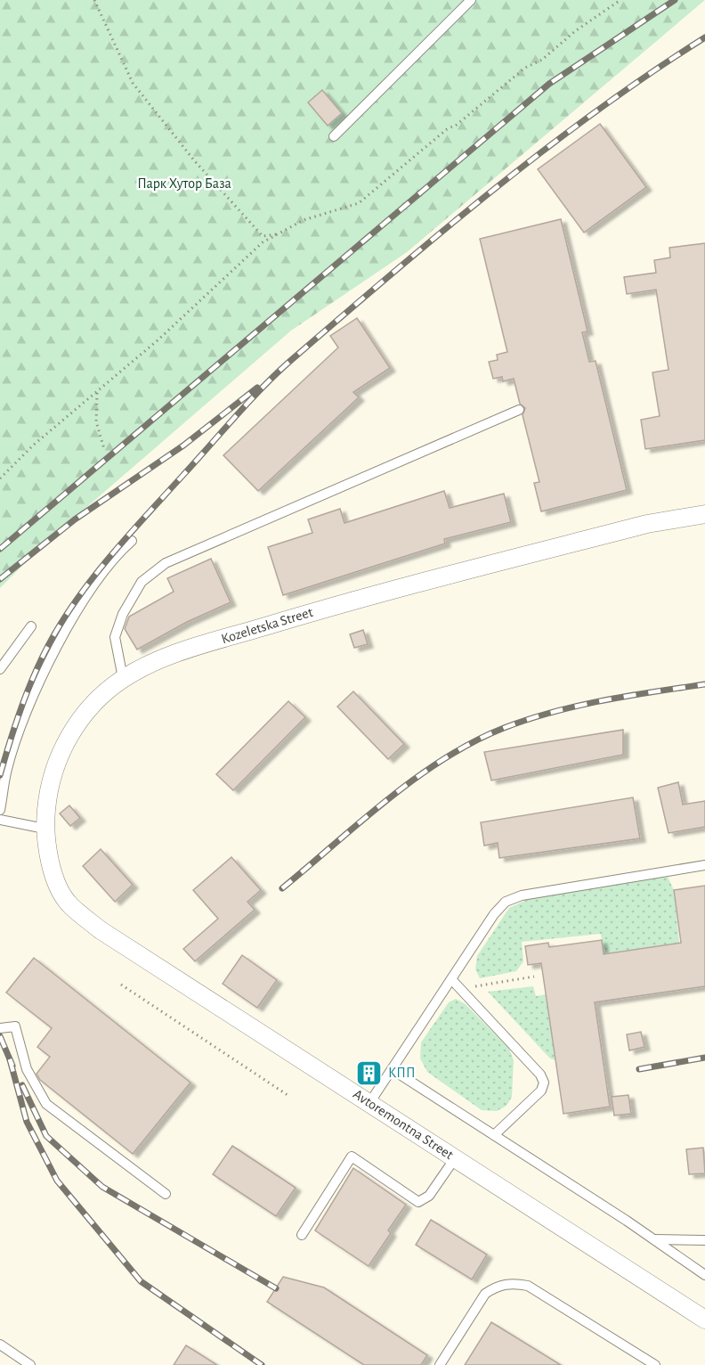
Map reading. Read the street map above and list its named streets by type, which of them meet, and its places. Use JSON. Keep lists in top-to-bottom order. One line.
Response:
{"streets":{"street":["Kozeletska Street","Avtoremontna Street"]},"crossings":[["Kozeletska Street","Avtoremontna Street"]],"parks":["Парк Хутор База"],"places":{"building":["КПП"]}}
